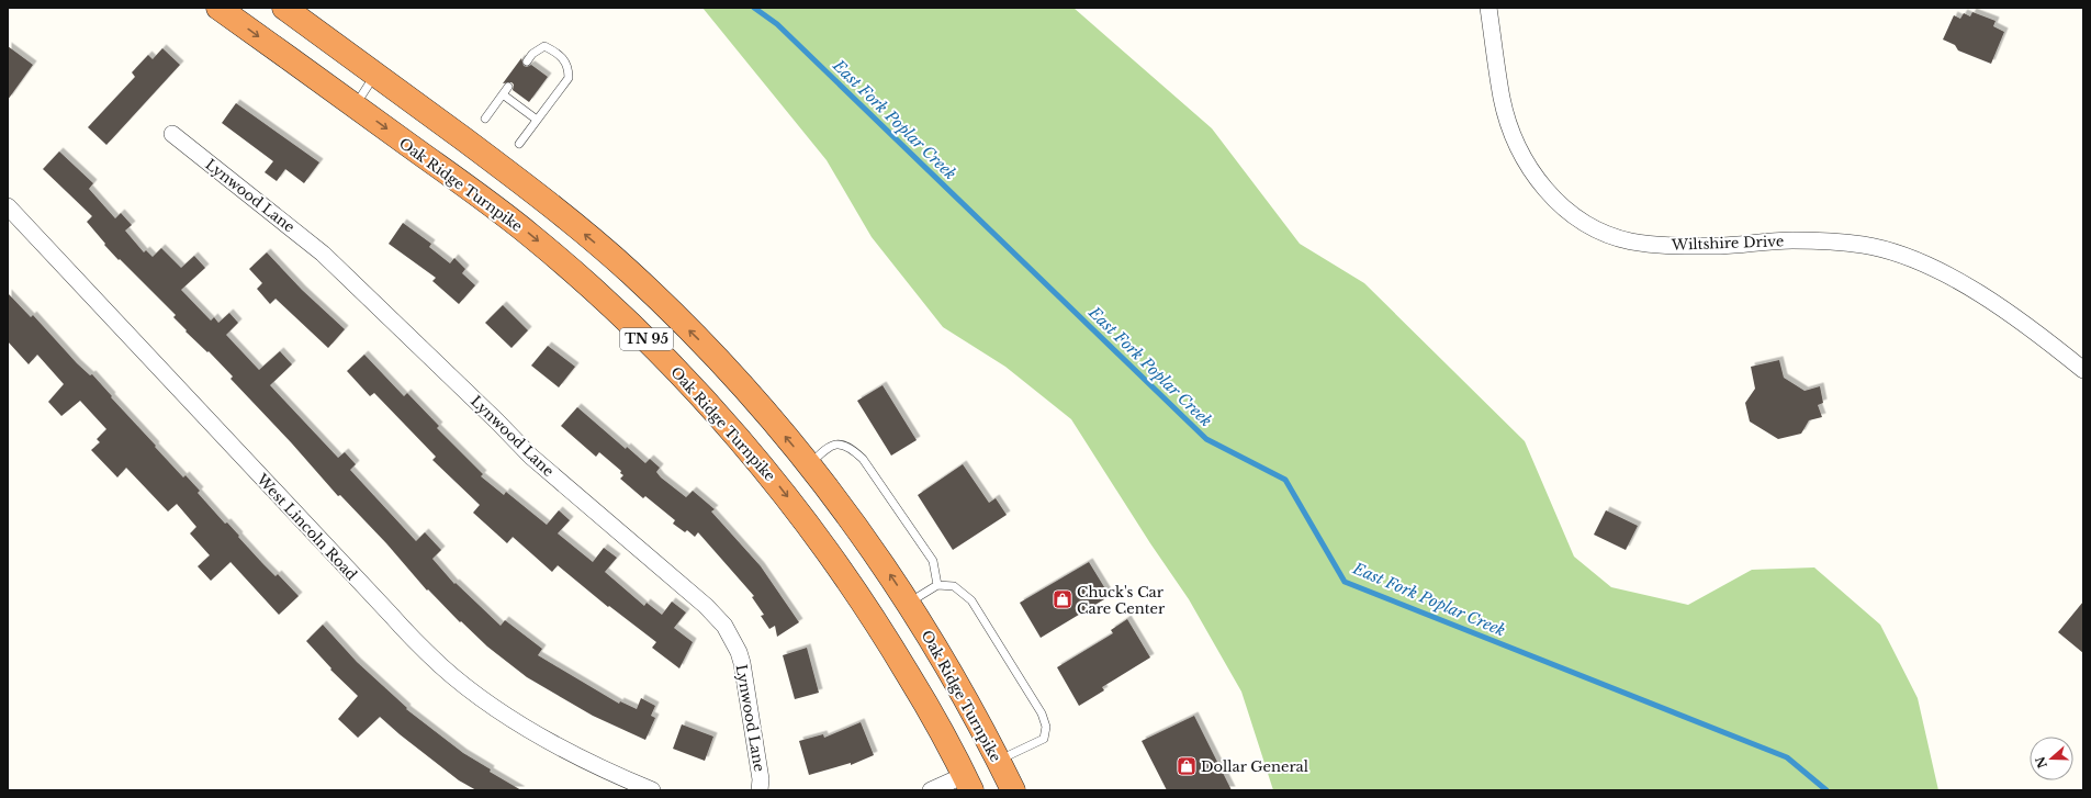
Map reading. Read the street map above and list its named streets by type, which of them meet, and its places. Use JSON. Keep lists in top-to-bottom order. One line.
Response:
{"streets":{"highway":["Oak Ridge Turnpike","TN 95"],"street":["Lynwood Lane","Wiltshire Drive","West Lincoln Road"]},"water":["East Fork Poplar Creek"],"places":{"shop":["Chuck's Car Care Center","Dollar General"]},"north":"left"}
